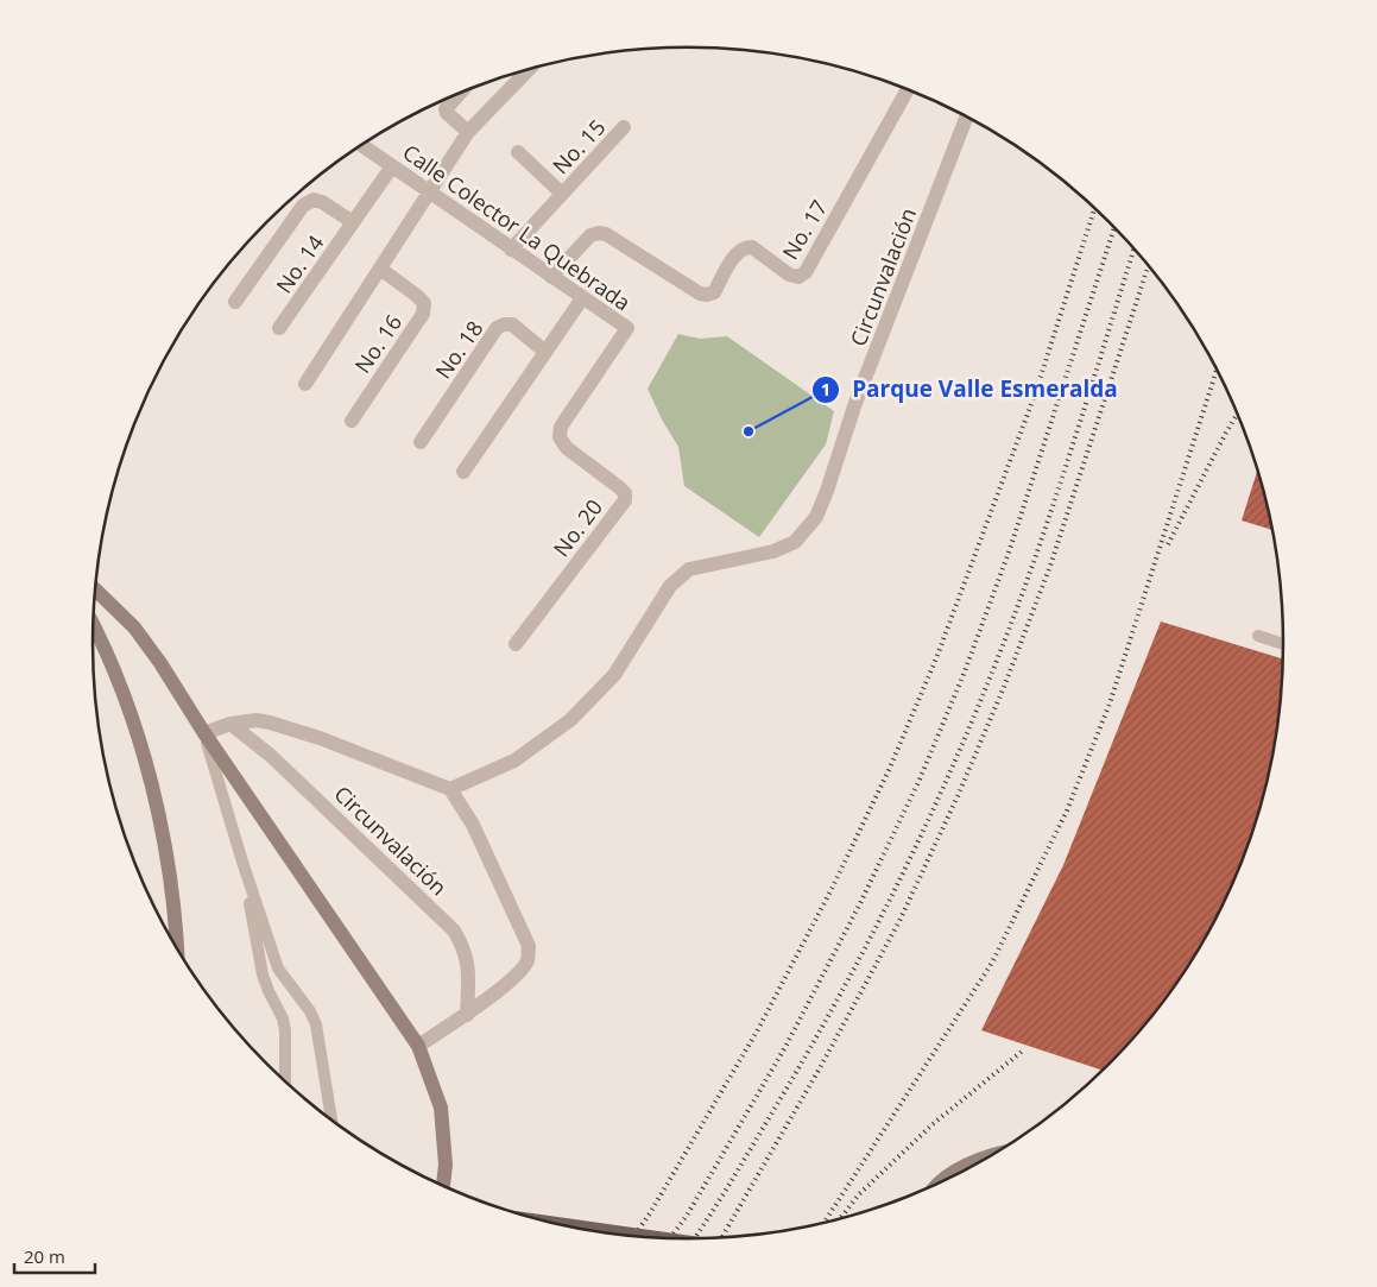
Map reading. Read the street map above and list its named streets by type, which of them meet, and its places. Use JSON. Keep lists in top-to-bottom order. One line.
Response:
{"streets":{"street":["No. 15","Calle Colector La Quebrada","No. 17","No. 14","Circunvalación","No. 16","No. 18","No. 20"]},"crossings":[["No. 15","Calle Colector La Quebrada"],["Calle Colector La Quebrada","No. 17"],["Calle Colector La Quebrada","No. 14"],["Calle Colector La Quebrada","No. 16"],["Calle Colector La Quebrada","No. 20"]],"places":["Parque Valle Esmeralda"],"scale_bar":"20 m"}
